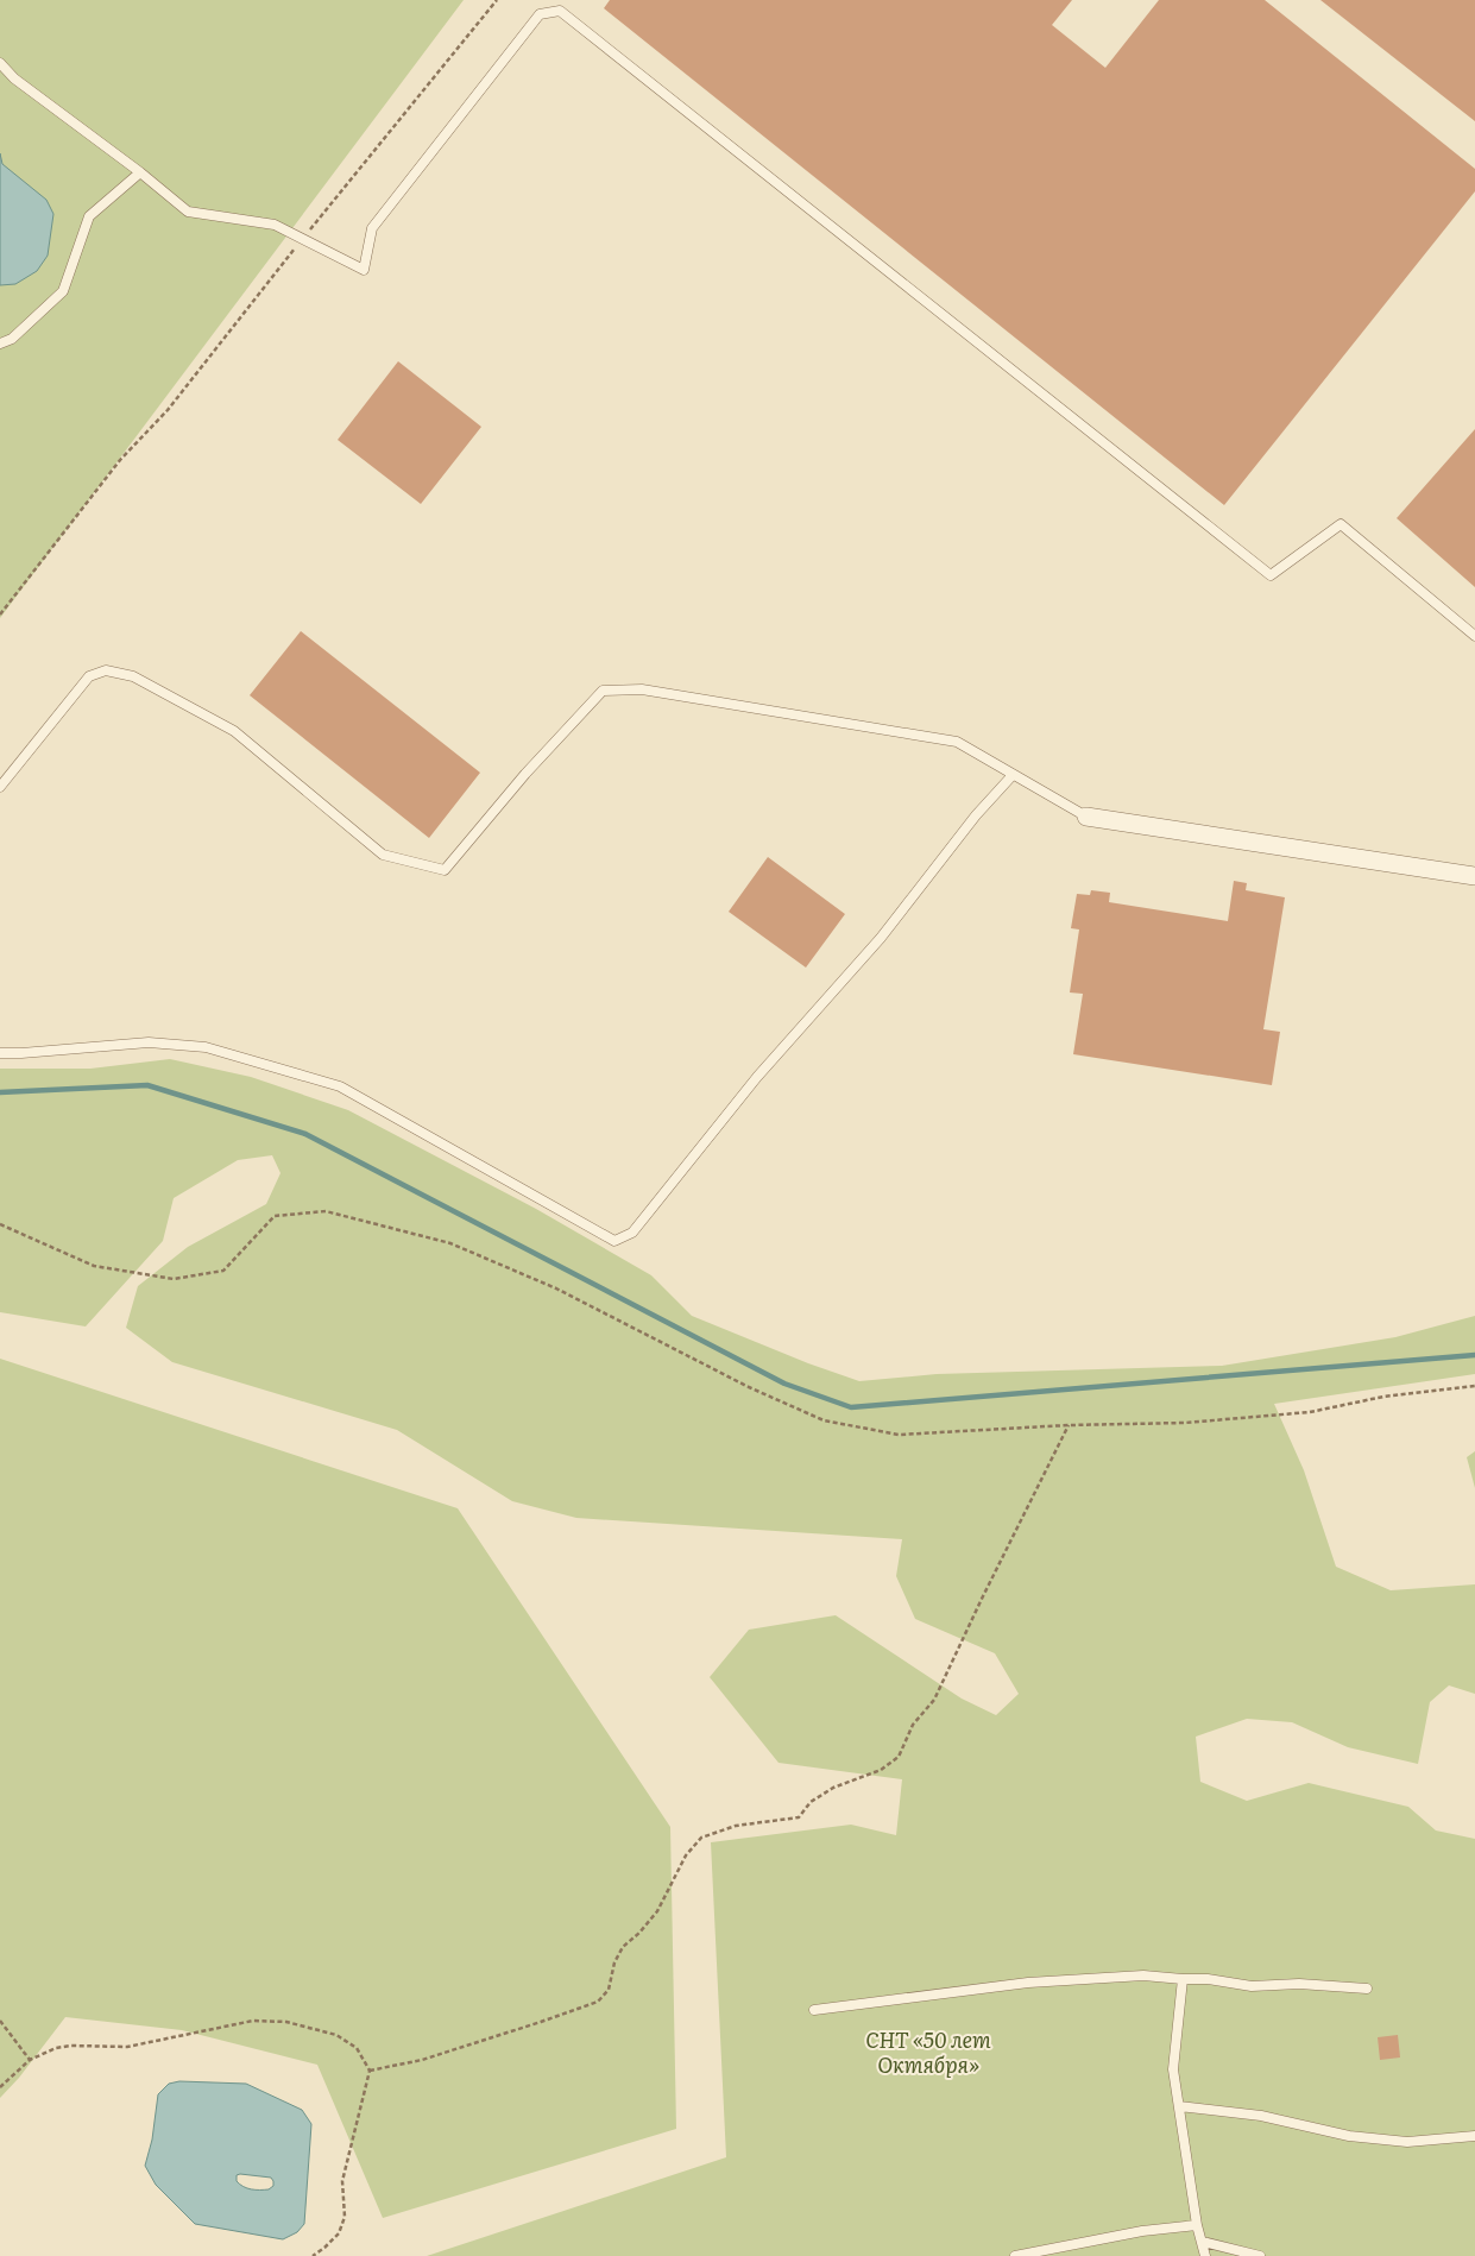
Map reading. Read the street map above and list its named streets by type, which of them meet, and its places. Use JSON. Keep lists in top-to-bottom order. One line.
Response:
{"parks":["СНТ «50 лет Октября»"]}
